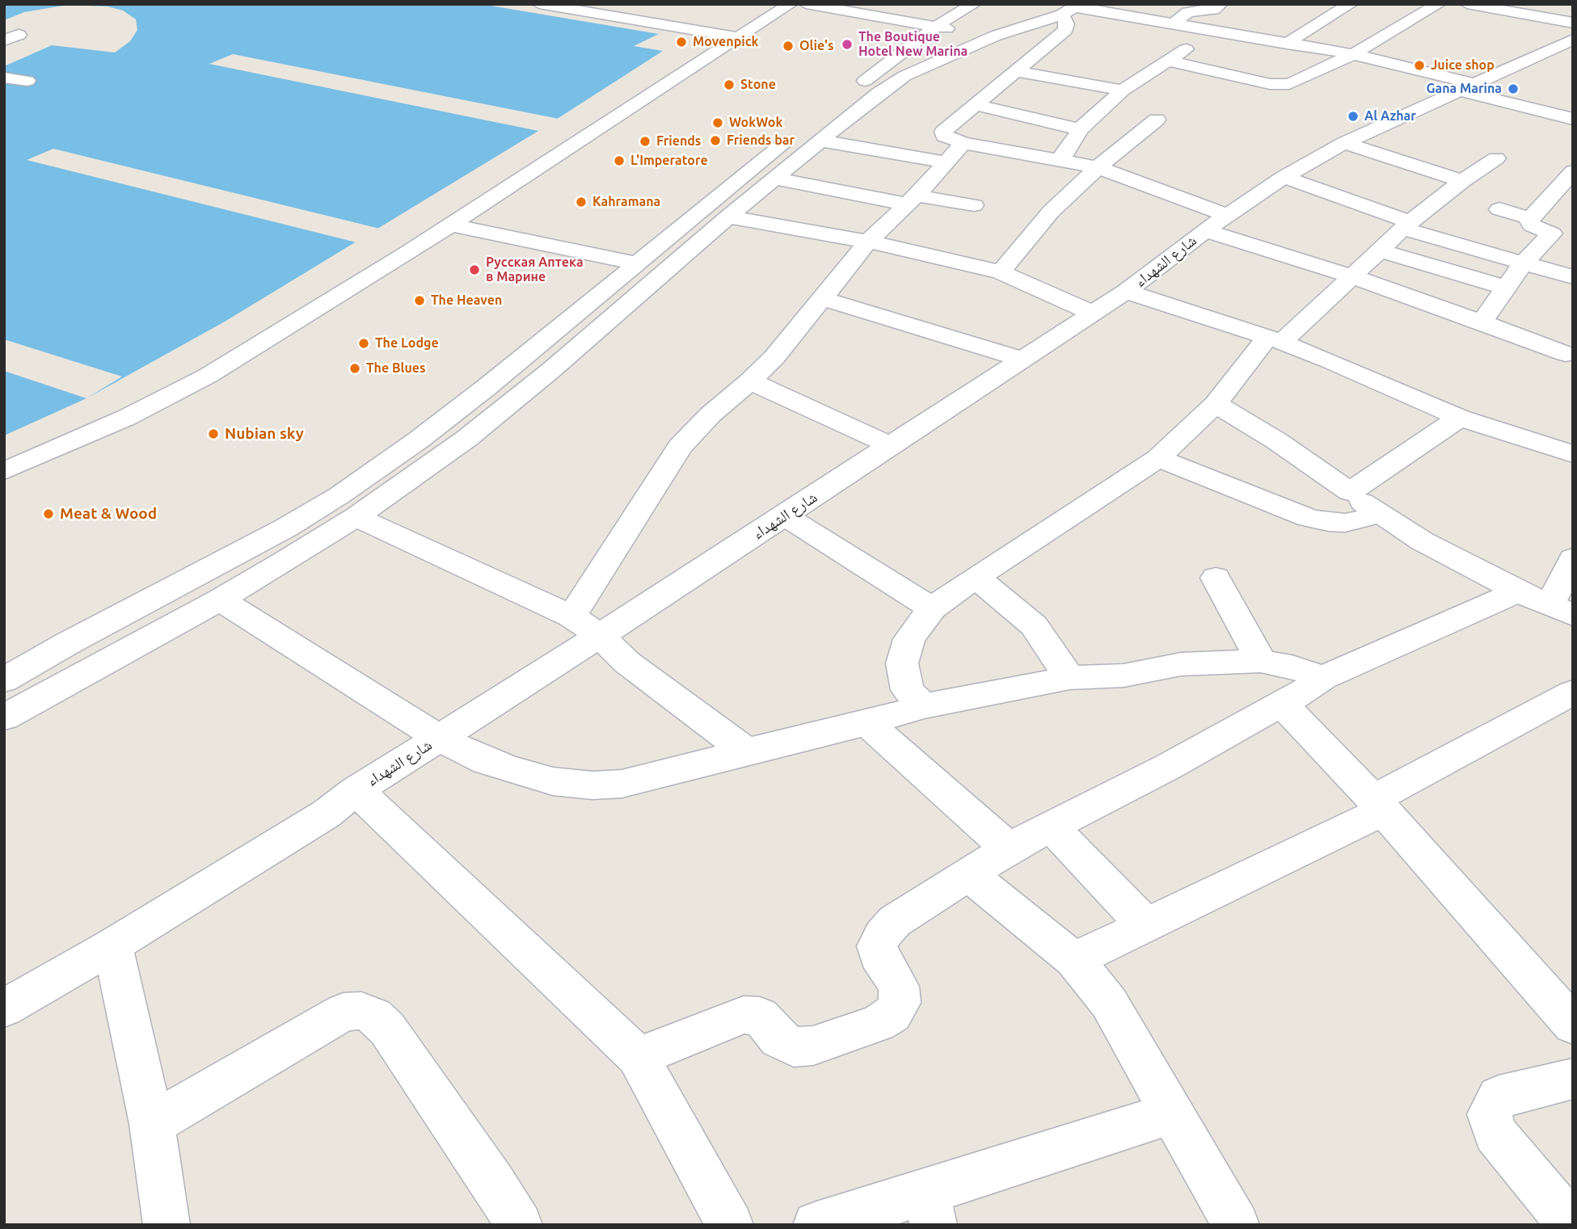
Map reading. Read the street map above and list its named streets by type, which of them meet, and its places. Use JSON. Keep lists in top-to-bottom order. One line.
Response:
{"streets":{"street":["شارع الشهداء"]},"places":["Movenpick","The Boutique Hotel New Marina","Olie's","Juice shop","Stone","Gana Marina","Al Azhar","WokWok","Friends bar","Friends","L'Imperatore","Kahramana","Русская Аптека в Марине","The Heaven","The Lodge","The Blues","Nubian sky","Meat & Wood"]}
